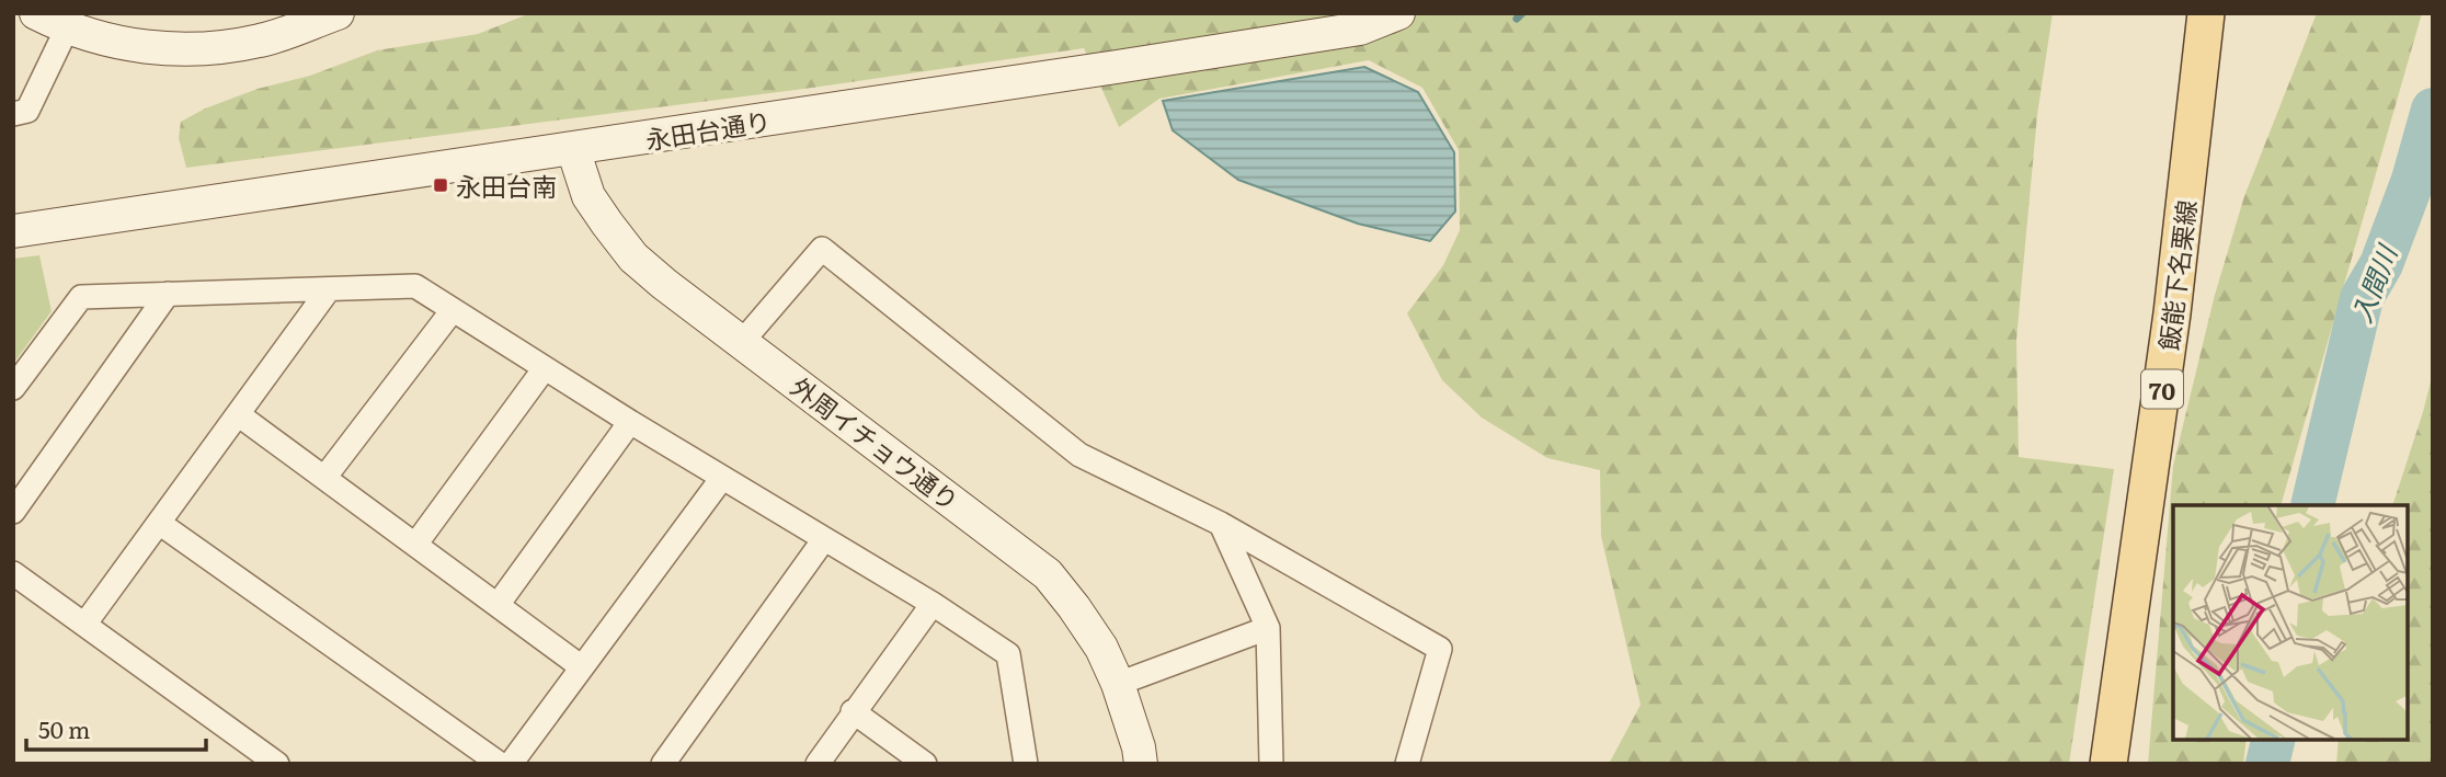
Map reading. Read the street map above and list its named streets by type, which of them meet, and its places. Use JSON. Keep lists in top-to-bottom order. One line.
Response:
{"streets":{"main road":["飯能下名栗線","70"],"street":["永田台通り","外周イチョウ通り"]},"crossings":[["永田台通り","外周イチョウ通り"]],"water":["入間川"],"places":{"transit":["永田台南"]},"scale_bar":"50 m"}
